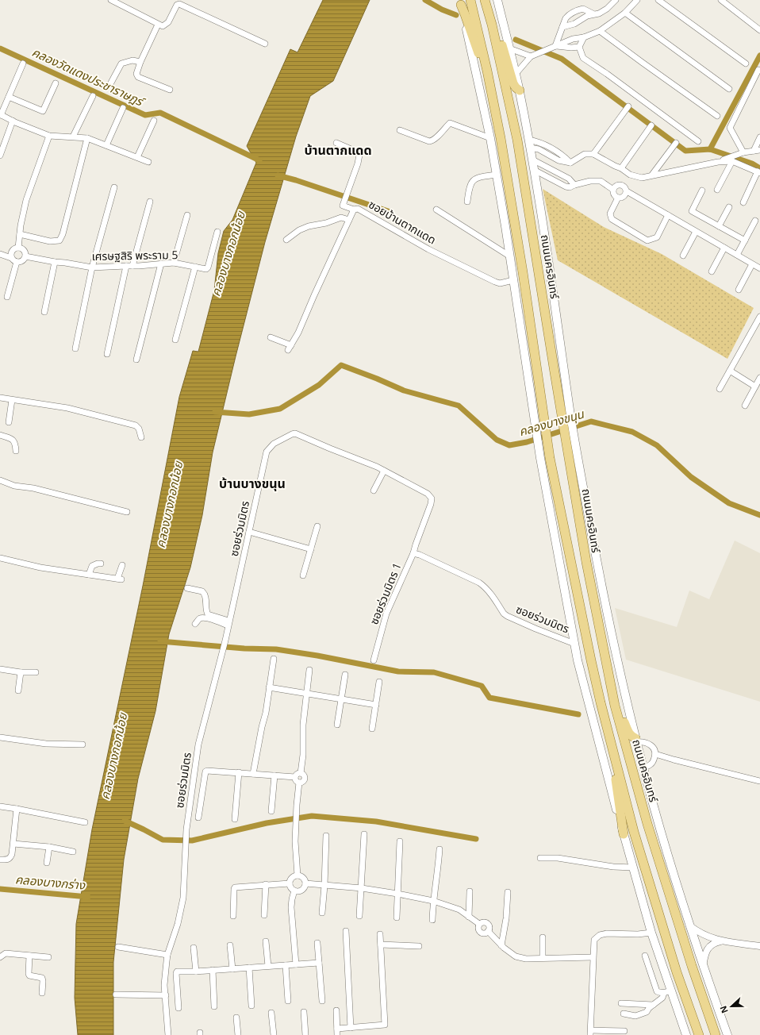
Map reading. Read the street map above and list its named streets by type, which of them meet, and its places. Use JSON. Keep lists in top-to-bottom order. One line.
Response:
{"streets":{"main road":["ถนนนครอินทร์"],"street":["ซอยบ้านตากแดด","เศรษฐสิริ พระราม 5","ซอยร่วมมิตร","ซอยร่วมมิตร 1"]},"crossings":[["ซอยร่วมมิตร","ซอยร่วมมิตร 1"]],"districts":["บ้านตากแดด","บ้านบางขนุน"],"water":["คลองวัดแดงประชาราษฎร์","คลองบางกอกน้อย","คลองบางขนุน","คลองบางกร่าง"],"north":"left"}
